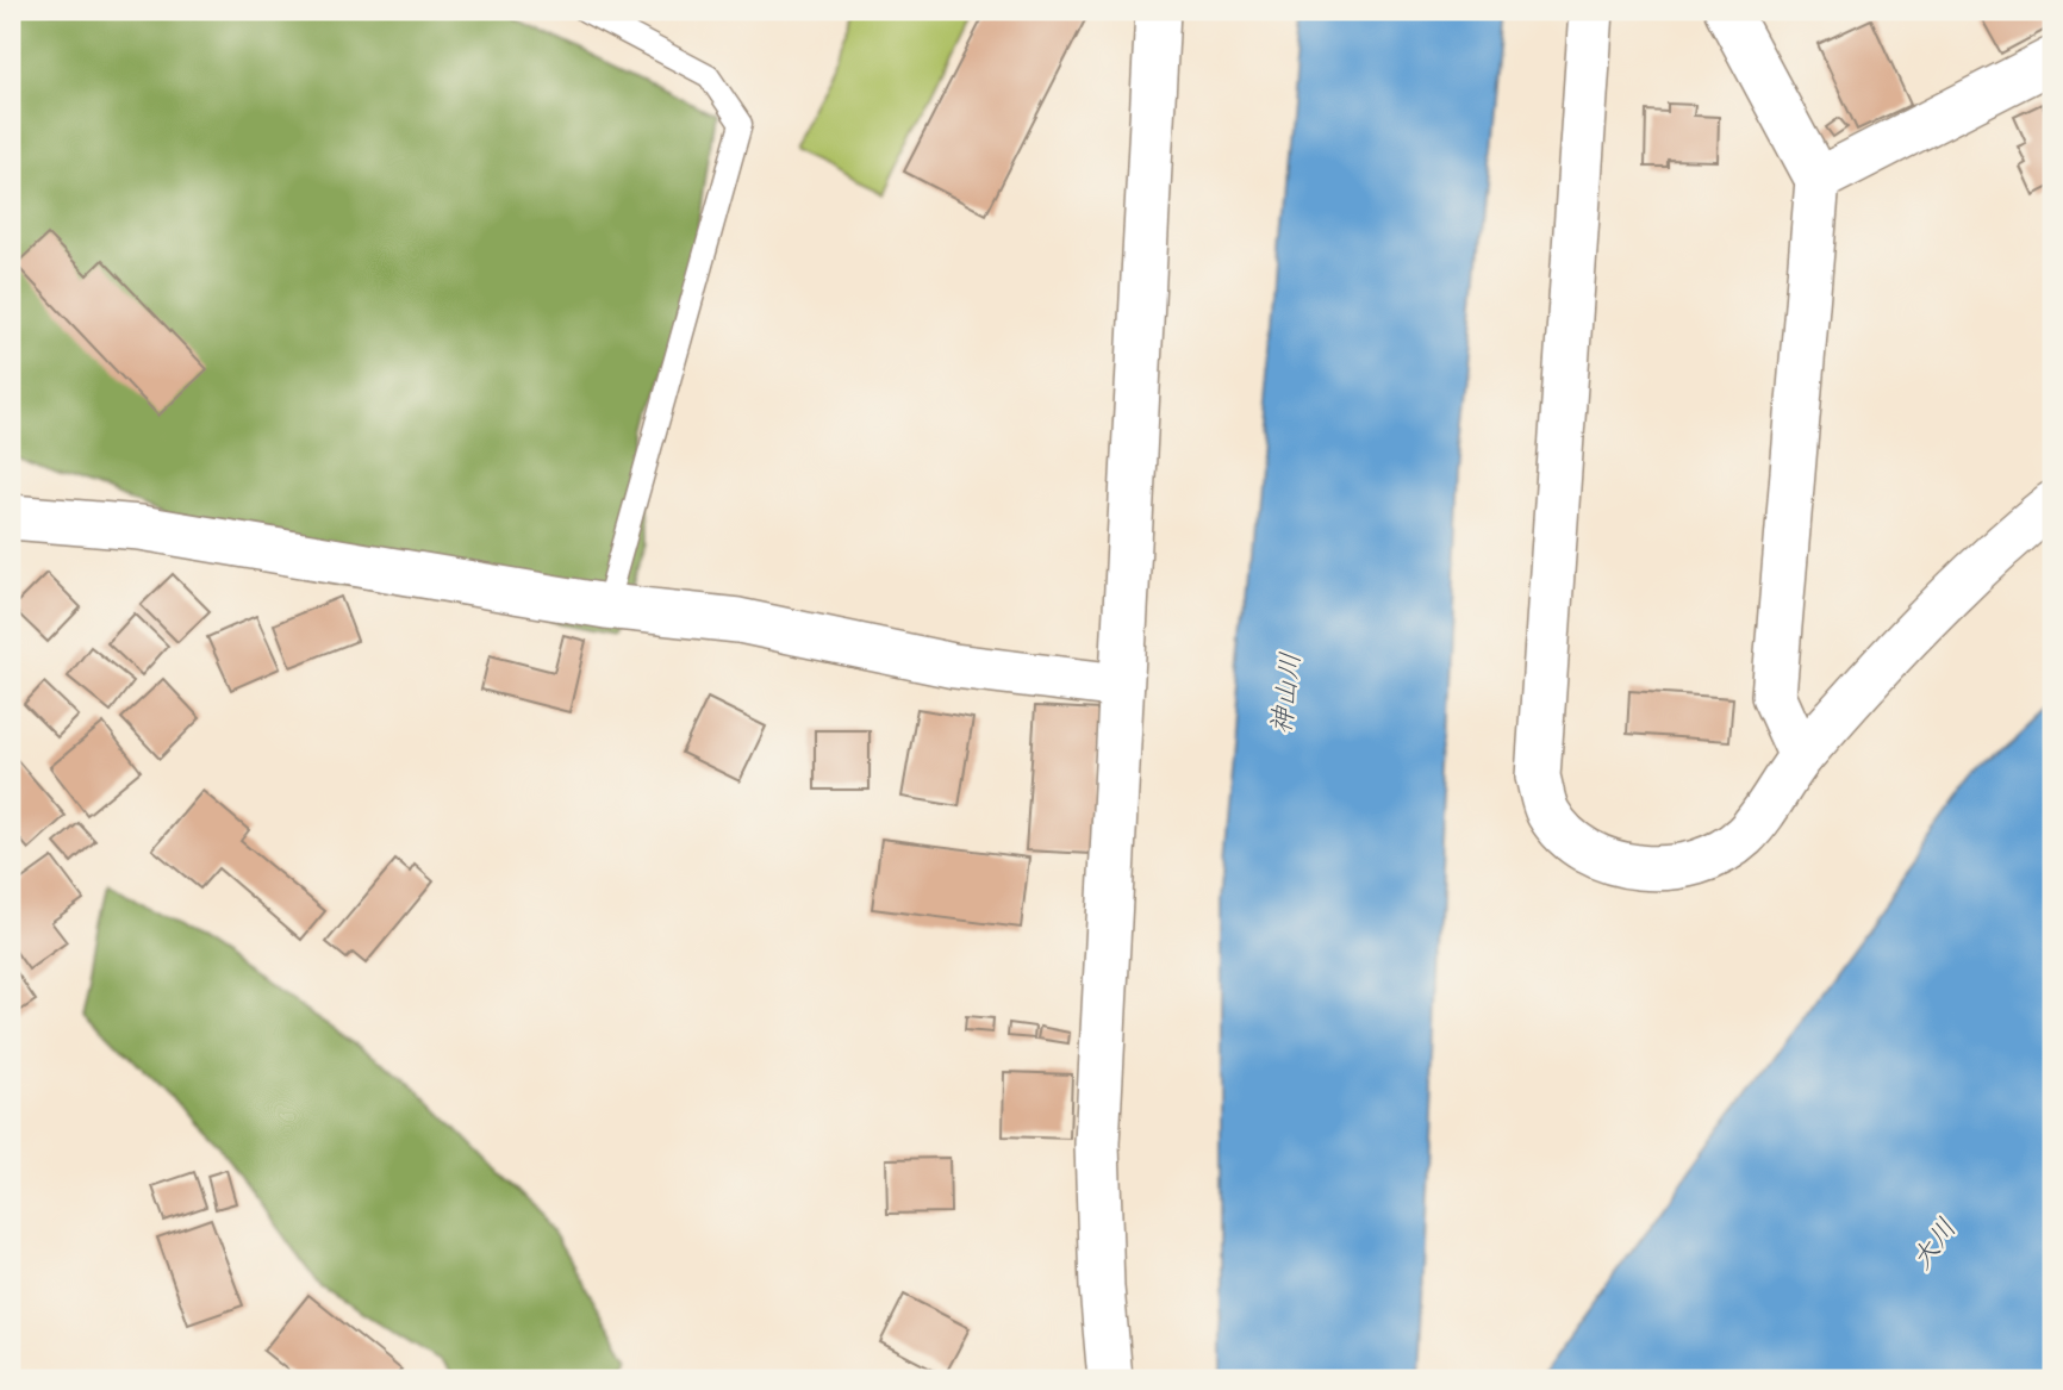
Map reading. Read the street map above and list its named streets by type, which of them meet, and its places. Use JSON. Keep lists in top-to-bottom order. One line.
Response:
{"water":["神山川","大川"]}
